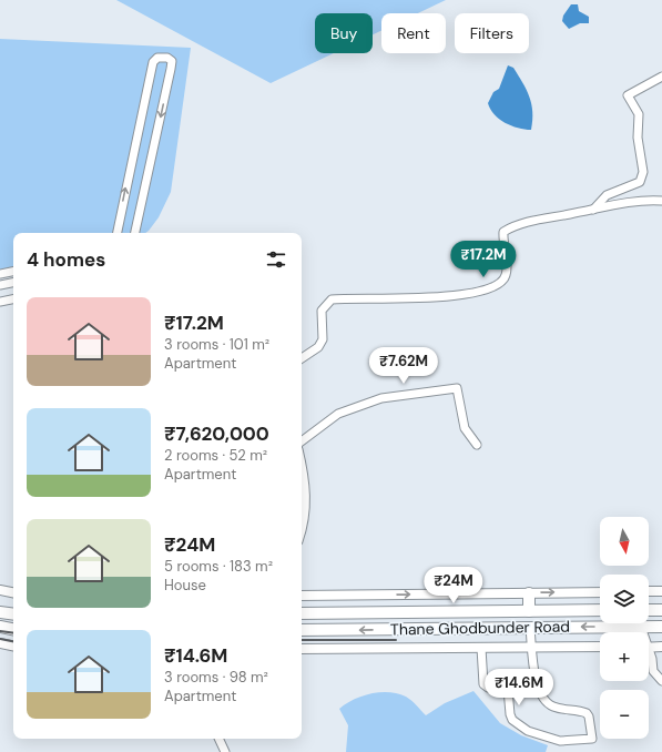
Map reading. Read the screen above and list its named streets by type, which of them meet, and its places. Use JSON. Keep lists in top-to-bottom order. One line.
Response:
{"streets":{"main road":["Thane Ghodbunder Road"]},"north":"bottom","page":{"chip":["Buy","Rent","Filters"],"heading":"4 homes","price":["₹17.2M","₹7.62M","₹24M","₹14.6M"],"list":[{"name":"₹17.2M","note":"3 rooms · 101 m² · Apartment"},{"name":"₹7,620,000","note":"2 rooms · 52 m² · Apartment"},{"name":"₹24M","note":"5 rooms · 183 m² · House"},{"name":"₹14.6M","note":"3 rooms · 98 m² · Apartment"}],"map_buttons":["+","−"]}}
